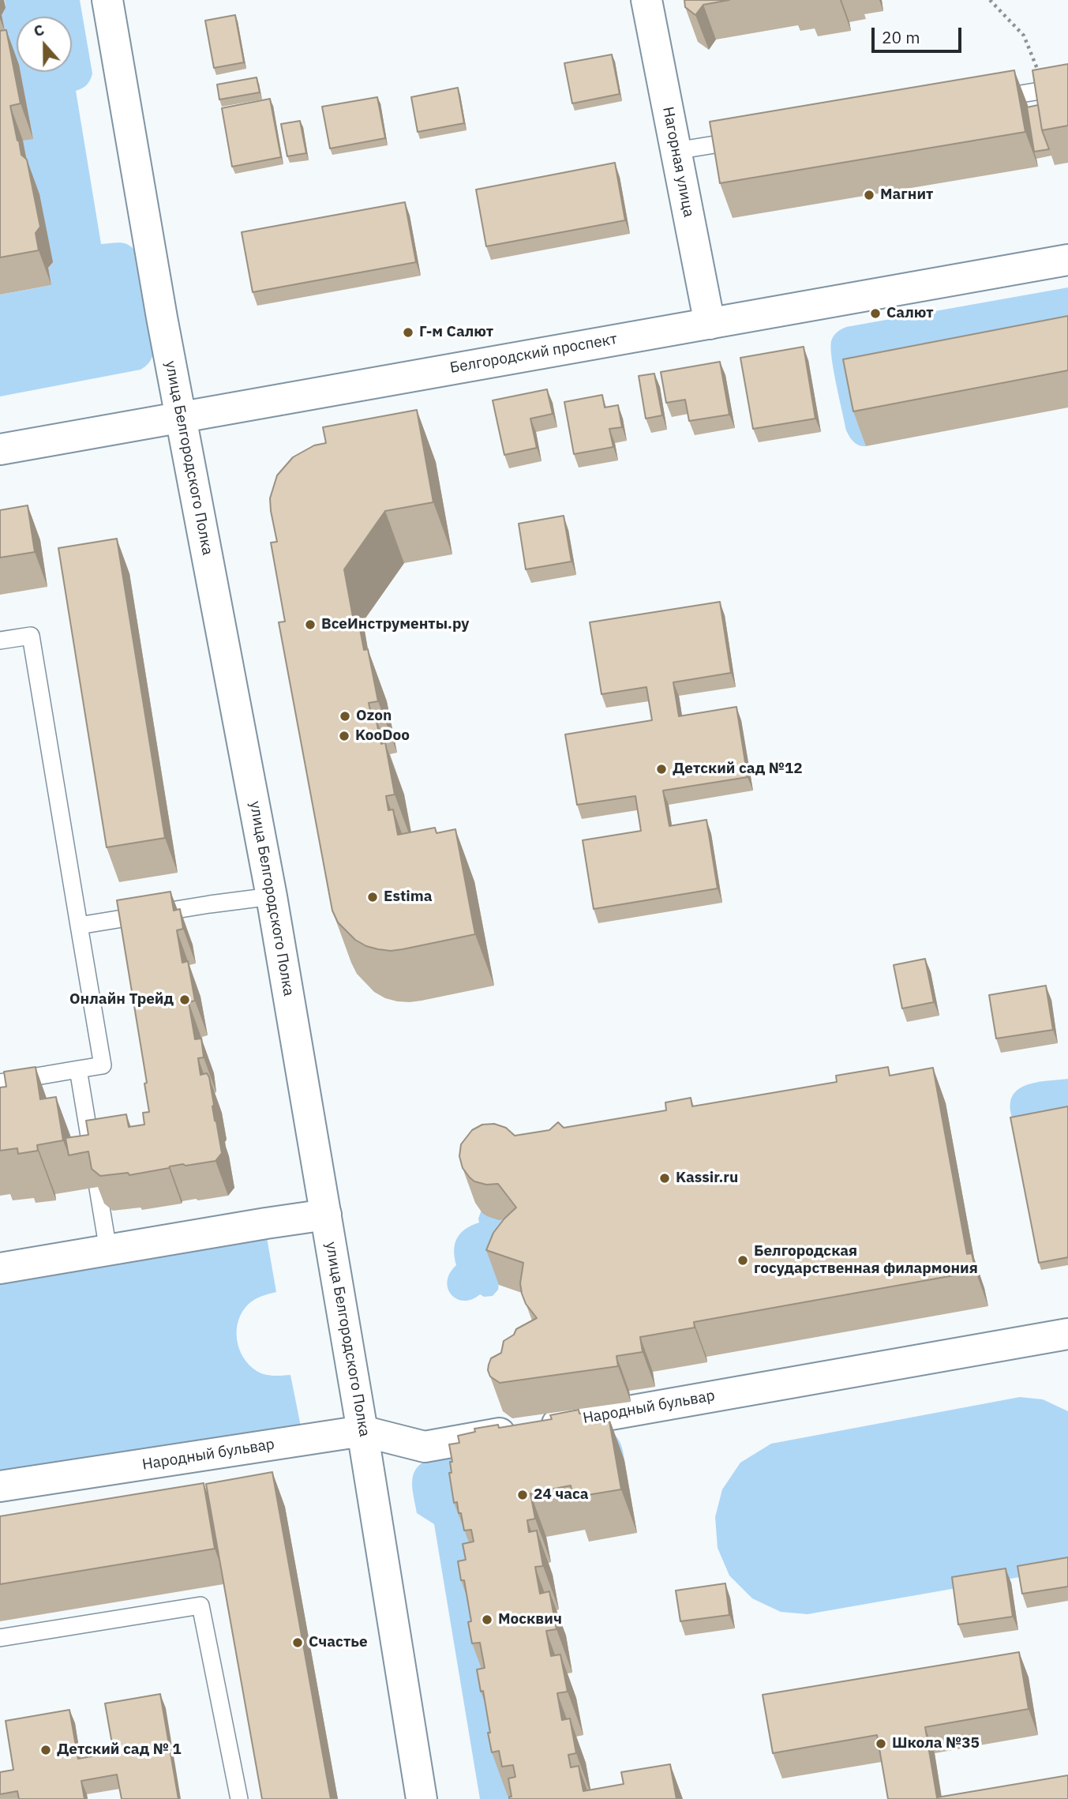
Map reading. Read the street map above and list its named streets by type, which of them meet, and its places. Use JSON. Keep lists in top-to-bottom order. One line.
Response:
{"streets":{"main road":["Нагорная улица","Белгородский проспект","улица Белгородского Полка","Народный бульвар"]},"crossings":[["Нагорная улица","Белгородский проспект"],["Белгородский проспект","улица Белгородского Полка"],["улица Белгородского Полка","Народный бульвар"]],"places":["Магнит","Салют","Г-м Салют","ВсеИнструменты.ру","Ozon","KooDoo","Детский сад №12","Estima","Онлайн Трейд","Kassir.ru","Белгородская государственная филармония","24 часа","Москвич","Счастье","Школа №35","Детский сад № 1"],"scale_bar":"20 m","north":"top"}
